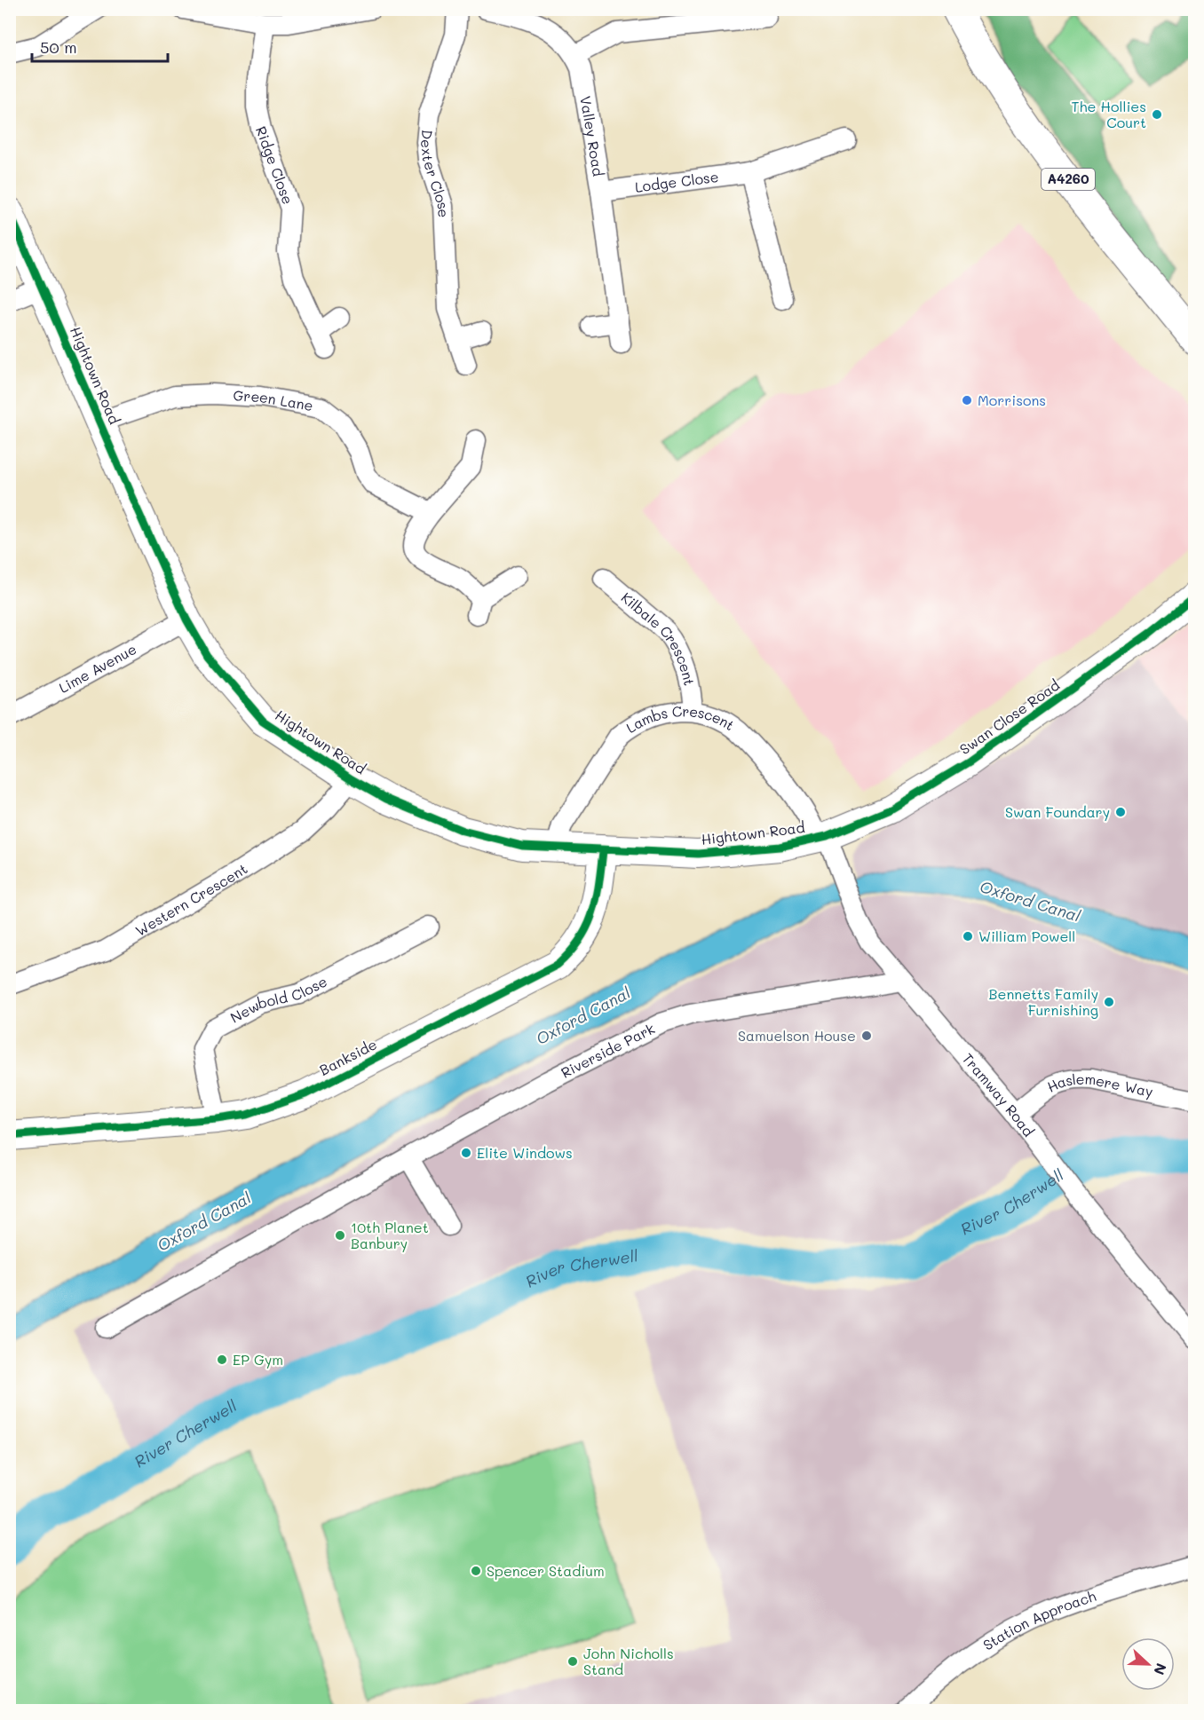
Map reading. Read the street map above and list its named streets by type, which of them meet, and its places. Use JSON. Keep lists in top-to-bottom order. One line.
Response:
{"streets":{"main road":["A4260"],"street":["Valley Road","Ridge Close","Dexter Close","Lodge Close","Hightown Road","Green Lane","Kilbale Crescent","Lime Avenue","Swan Close Road","Lambs Crescent","Western Crescent","Newbold Close","Riverside Park","Bankside","Haslemere Way","Tramway Road","Station Approach"]},"crossings":[["Valley Road","Lodge Close"],["Hightown Road","Green Lane"],["Hightown Road","Lime Avenue"],["Hightown Road","Swan Close Road"],["Hightown Road","Lambs Crescent"],["Hightown Road","Western Crescent"],["Hightown Road","Bankside"],["Hightown Road","Tramway Road"],["Kilbale Crescent","Lambs Crescent"],["Swan Close Road","Lambs Crescent"],["Swan Close Road","Tramway Road"],["Lambs Crescent","Tramway Road"],["Newbold Close","Bankside"],["Riverside Park","Tramway Road"],["Haslemere Way","Tramway Road"]],"water":["Oxford Canal","River Cherwell"],"places":["The Hollies Court","Morrisons","Swan Foundary","William Powell","Bennetts Family Furnishing","Samuelson House","Elite Windows","10th Planet Banbury","EP Gym","Spencer Stadium","John Nicholls Stand"],"scale_bar":"50 m","north":"right"}
